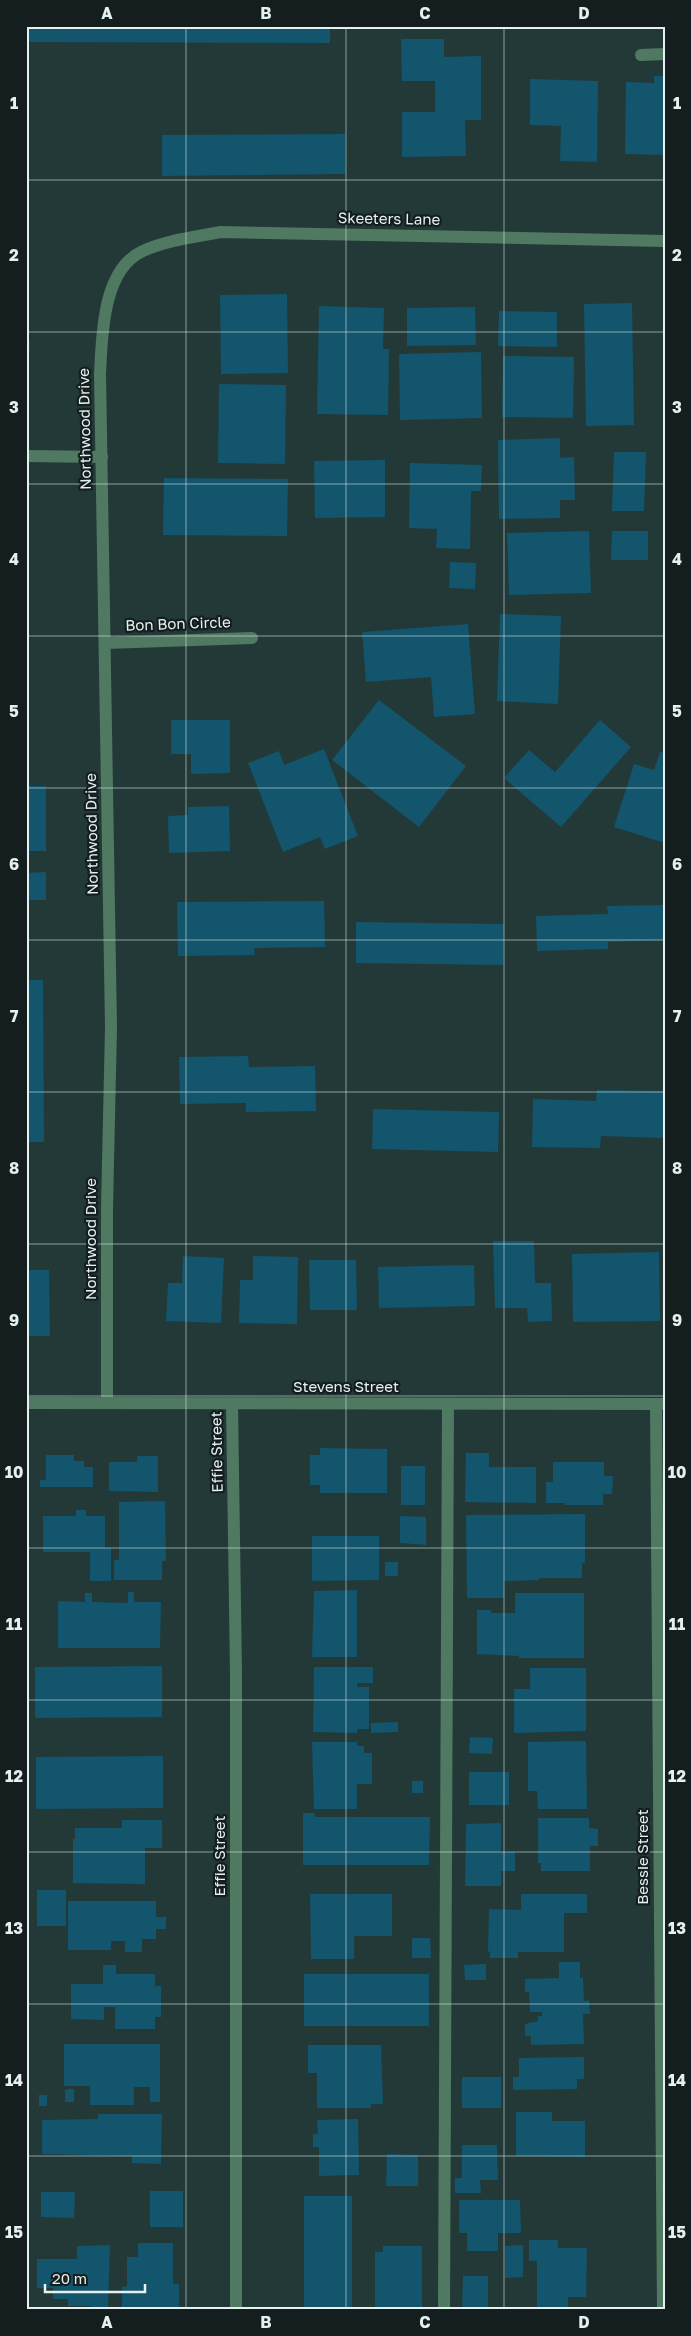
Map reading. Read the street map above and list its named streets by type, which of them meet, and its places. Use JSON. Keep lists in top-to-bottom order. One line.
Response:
{"streets":{"street":["Skeeters Lane","Northwood Drive","Bon Bon Circle","Stevens Street","Effie Street","Bessie Street"]},"crossings":[["Skeeters Lane","Northwood Drive"],["Northwood Drive","Bon Bon Circle"],["Northwood Drive","Stevens Street"],["Stevens Street","Effie Street"],["Stevens Street","Bessie Street"]],"scale_bar":"20 m","grid":{"columns":["A","B","C","D"],"rows":["1","2","3","4","5","6","7","8","9","10","11","12","13","14","15"]}}
